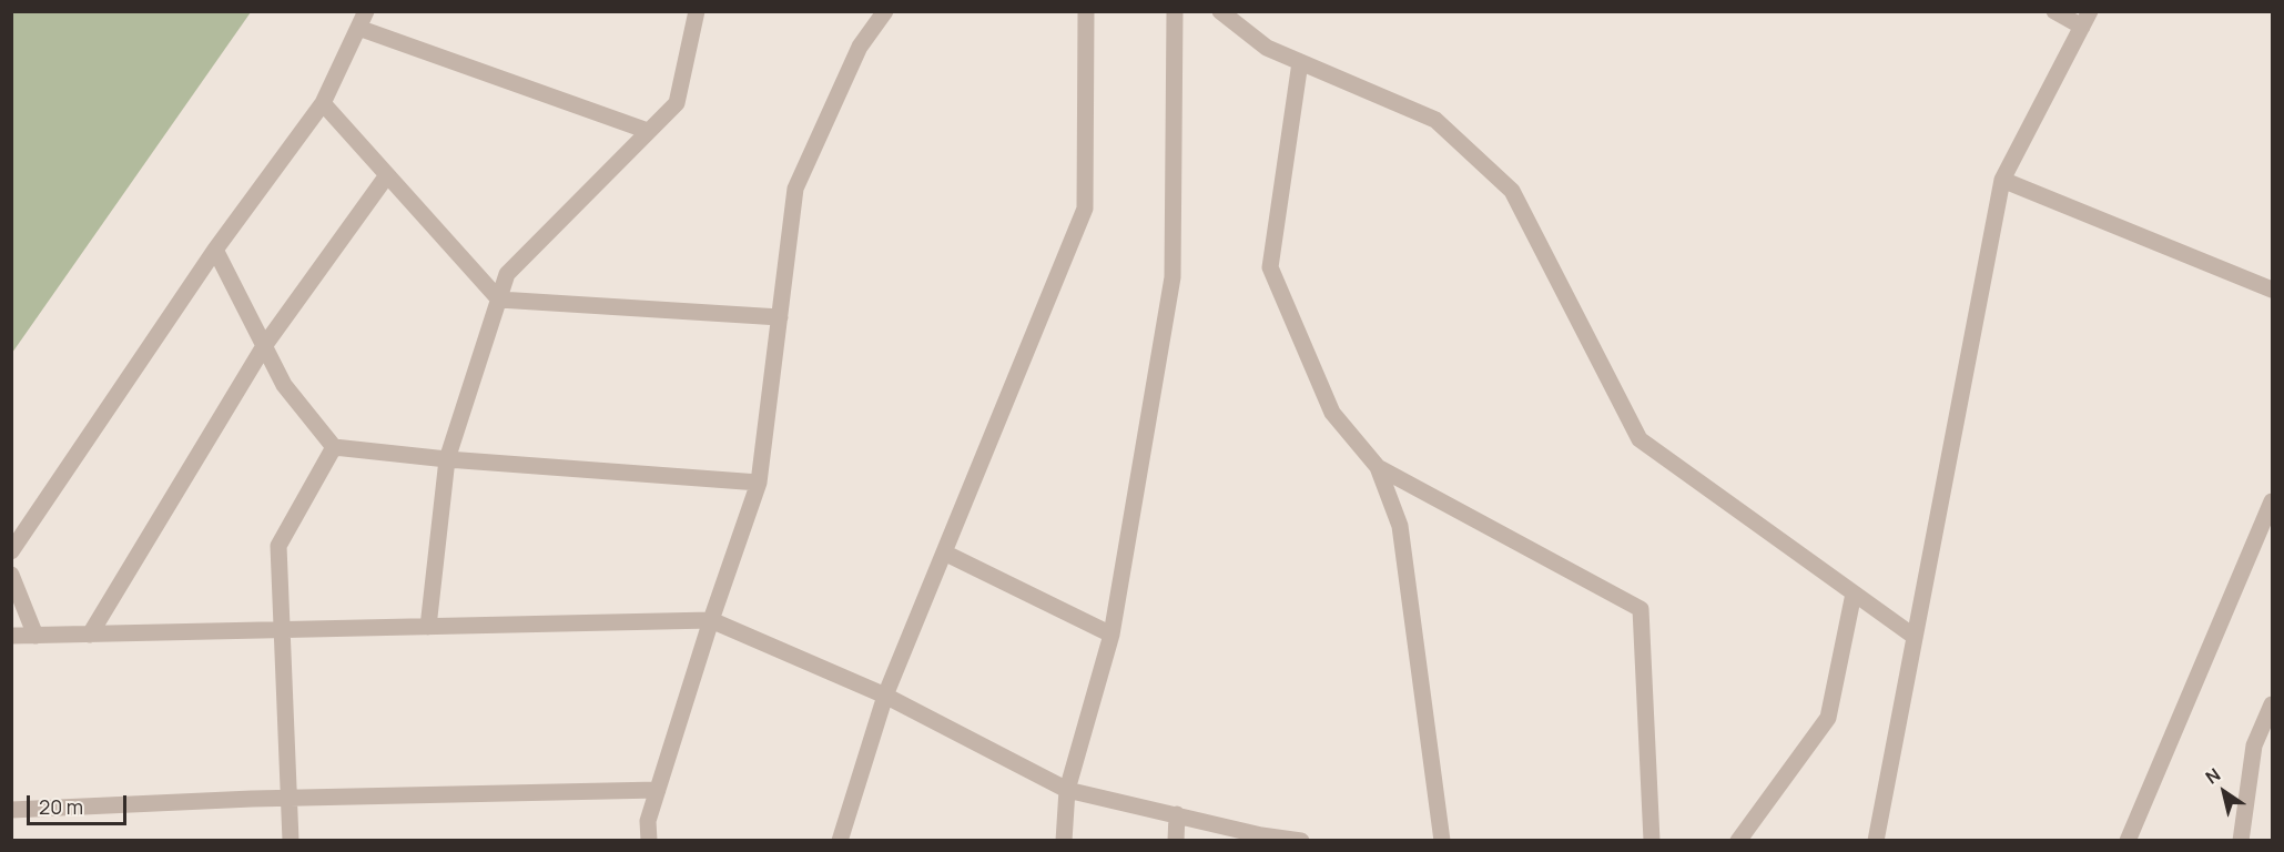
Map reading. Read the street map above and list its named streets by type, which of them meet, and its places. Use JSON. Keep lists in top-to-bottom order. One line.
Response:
{"scale_bar":"20 m","north":"top left"}
